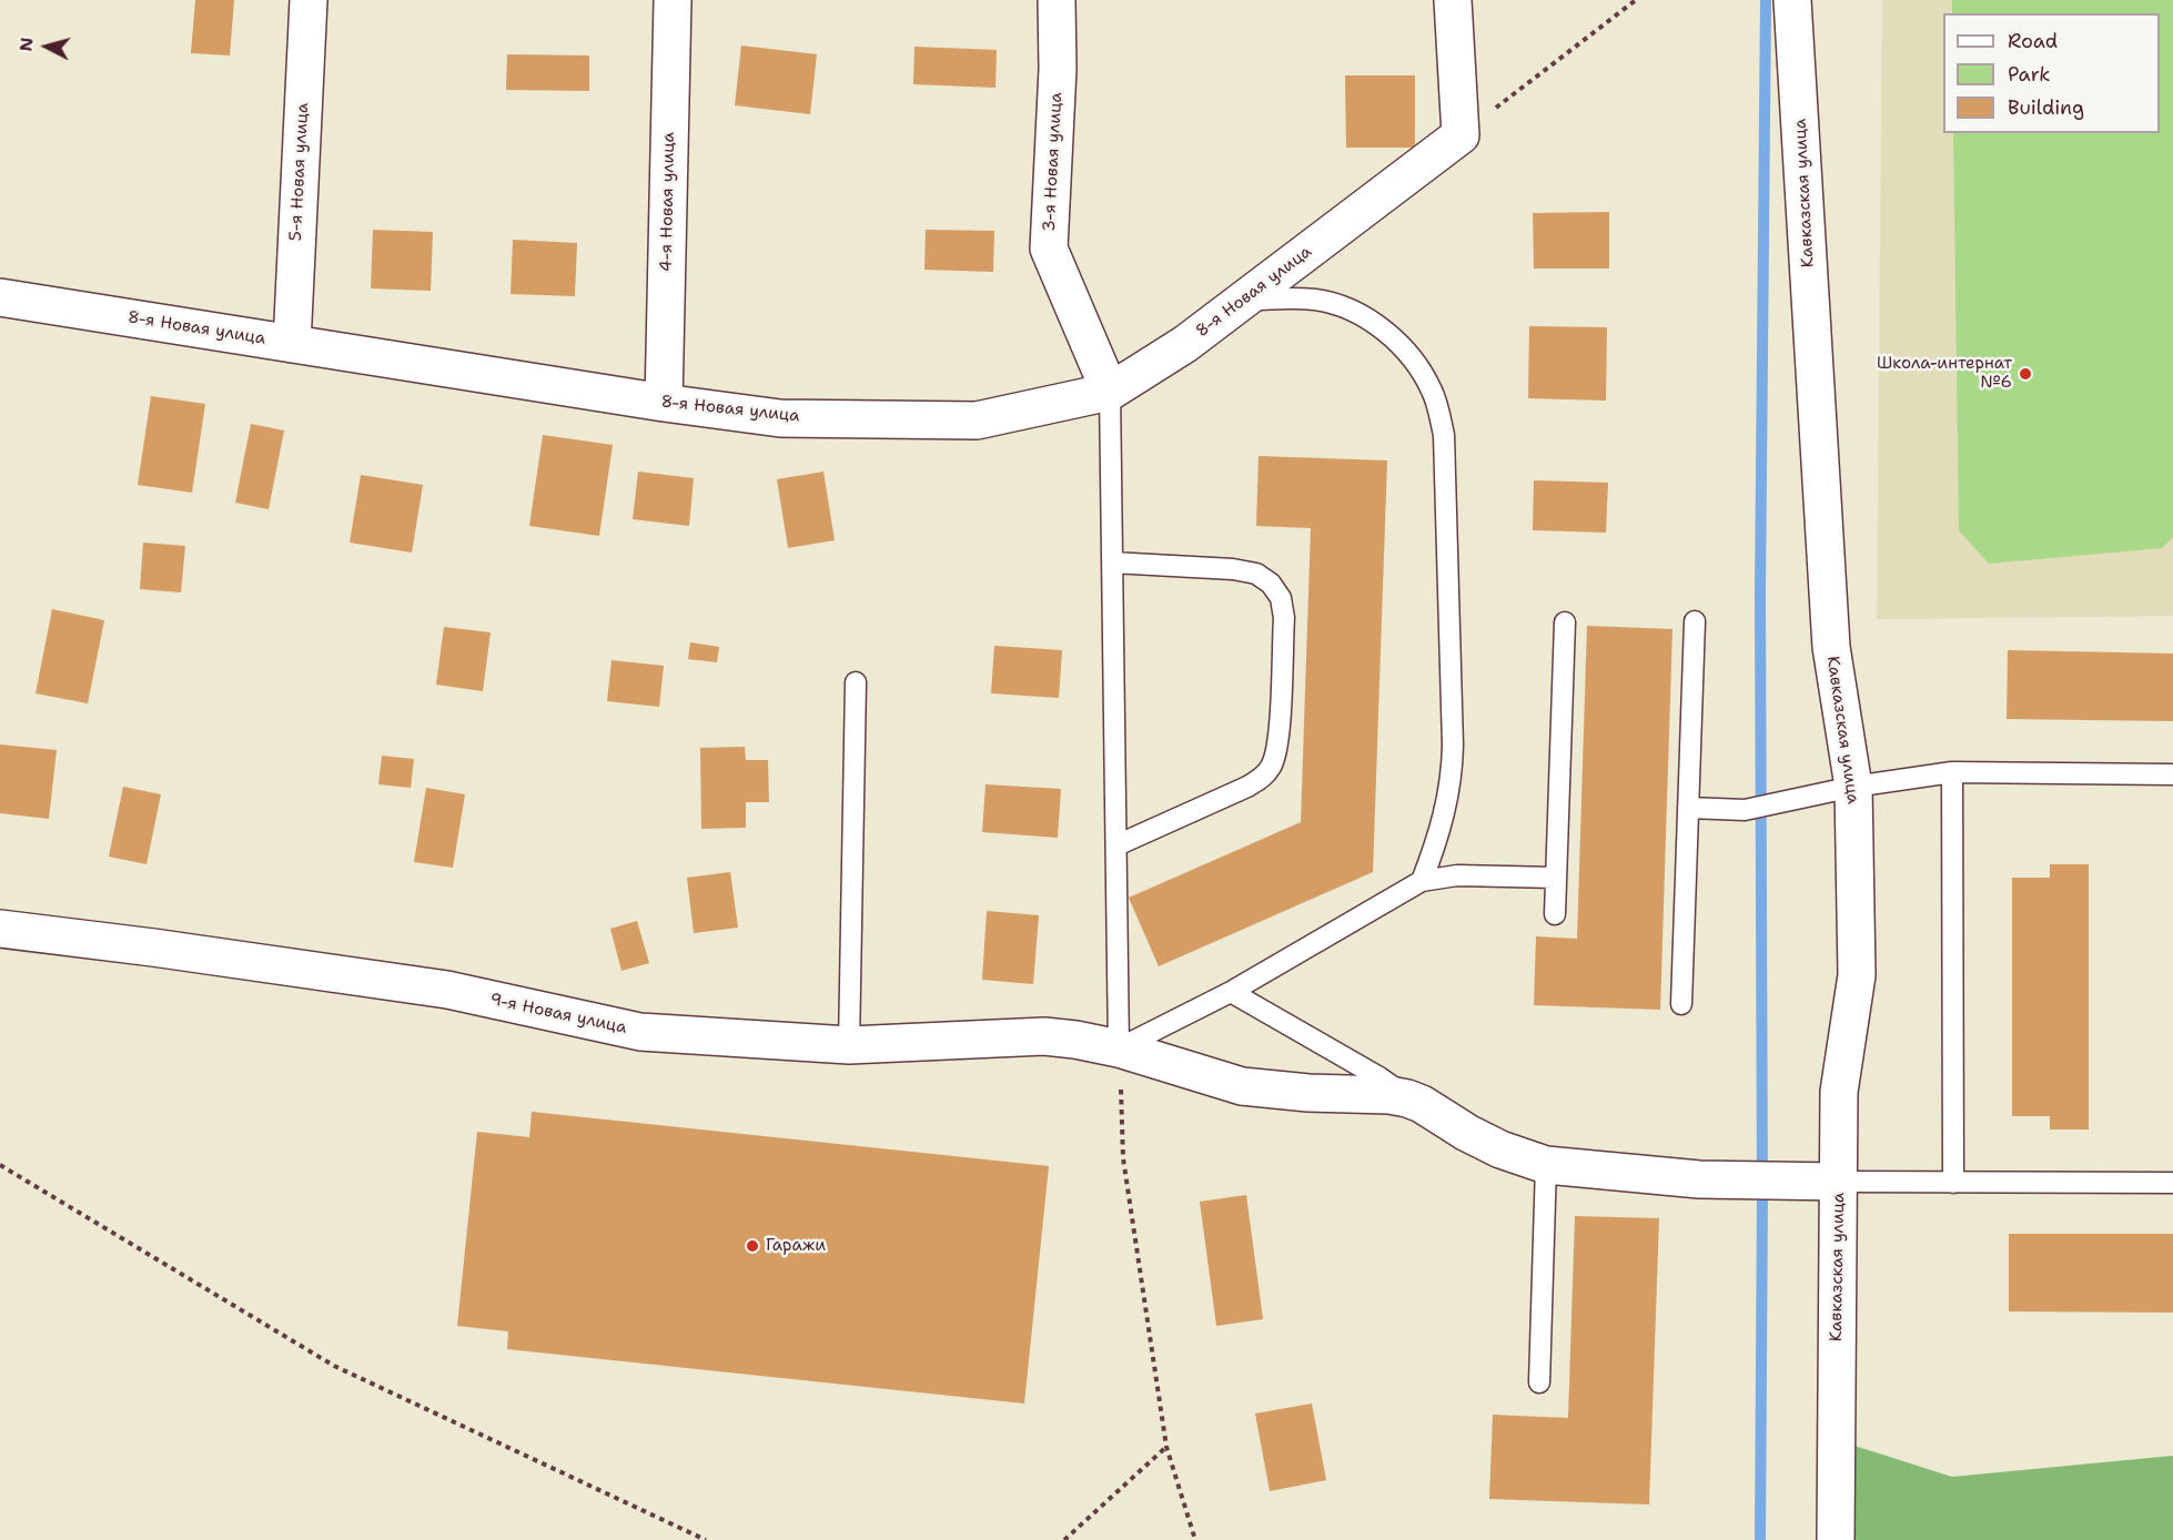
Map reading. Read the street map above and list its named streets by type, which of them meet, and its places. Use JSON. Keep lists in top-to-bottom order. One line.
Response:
{"streets":{"street":["3-я Новая улица","5-я Новая улица","Кавказская улица","4-я Новая улица","8-я Новая улица","9-я Новая улица"]},"crossings":[["3-я Новая улица","8-я Новая улица"],["5-я Новая улица","8-я Новая улица"],["4-я Новая улица","8-я Новая улица"]],"places":["Школа-интернат №6","Гаражи"],"legend":["Road","Park","Building"],"north":"left"}
